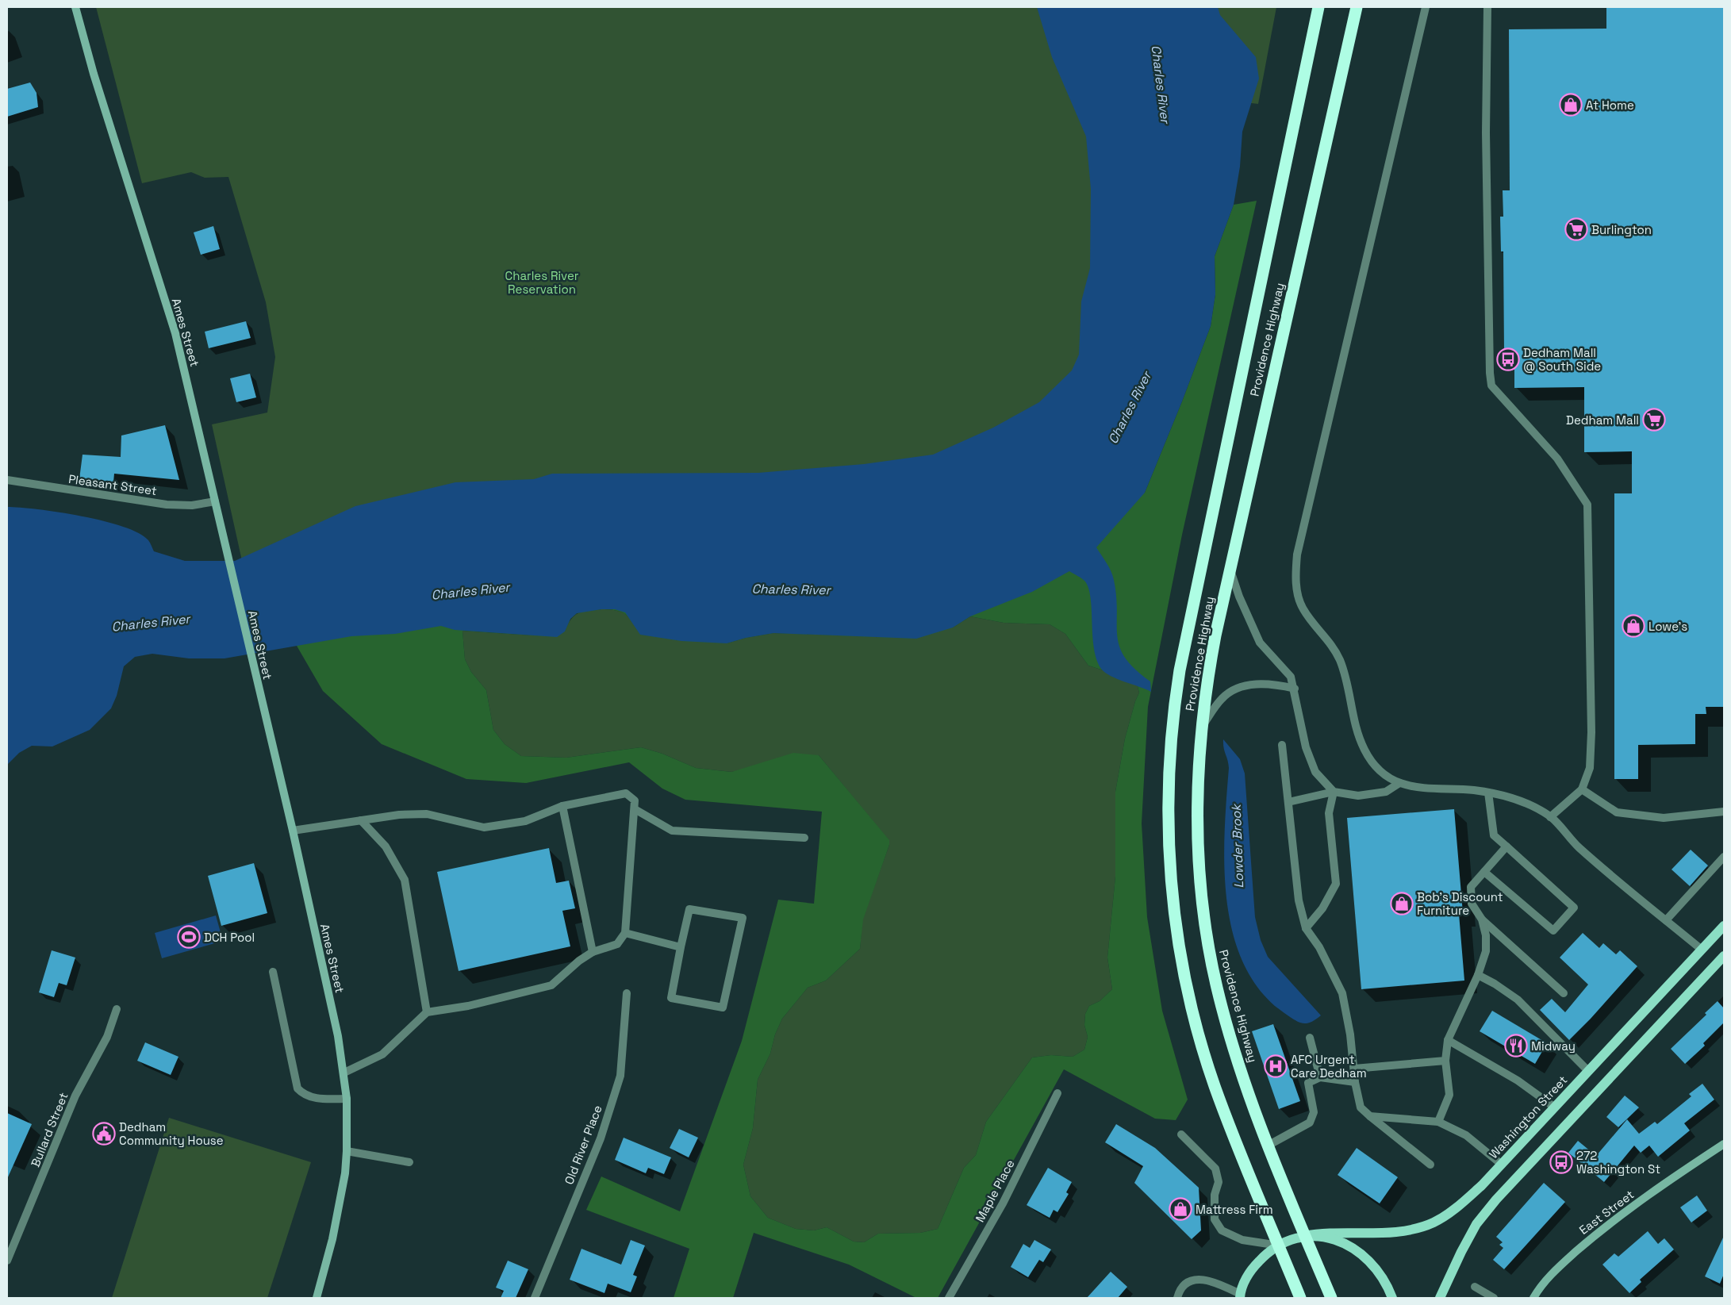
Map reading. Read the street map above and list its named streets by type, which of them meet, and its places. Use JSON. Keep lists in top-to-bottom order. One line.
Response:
{"streets":{"highway":["Providence Highway"],"main road":["Washington Street"],"street":["Ames Street","Pleasant Street","Bullard Street","Old River Place","Maple Place","East Street"]},"crossings":[["Ames Street","Pleasant Street"],["Providence Highway","Washington Street"]],"water":["Charles River","Lowder Brook"],"parks":["Charles River Reservation"],"places":{"shop":["At Home","Lowe's","Bob's Discount Furniture","Mattress Firm"],"supermarket":["Burlington","Dedham Mall"],"bus stop":["Dedham Mall @ South Side","272 Washington St"],"sports":["DCH Pool"],"restaurant":["Midway"],"hospital":["AFC Urgent Care Dedham"],"public building":["Dedham Community House"]}}
